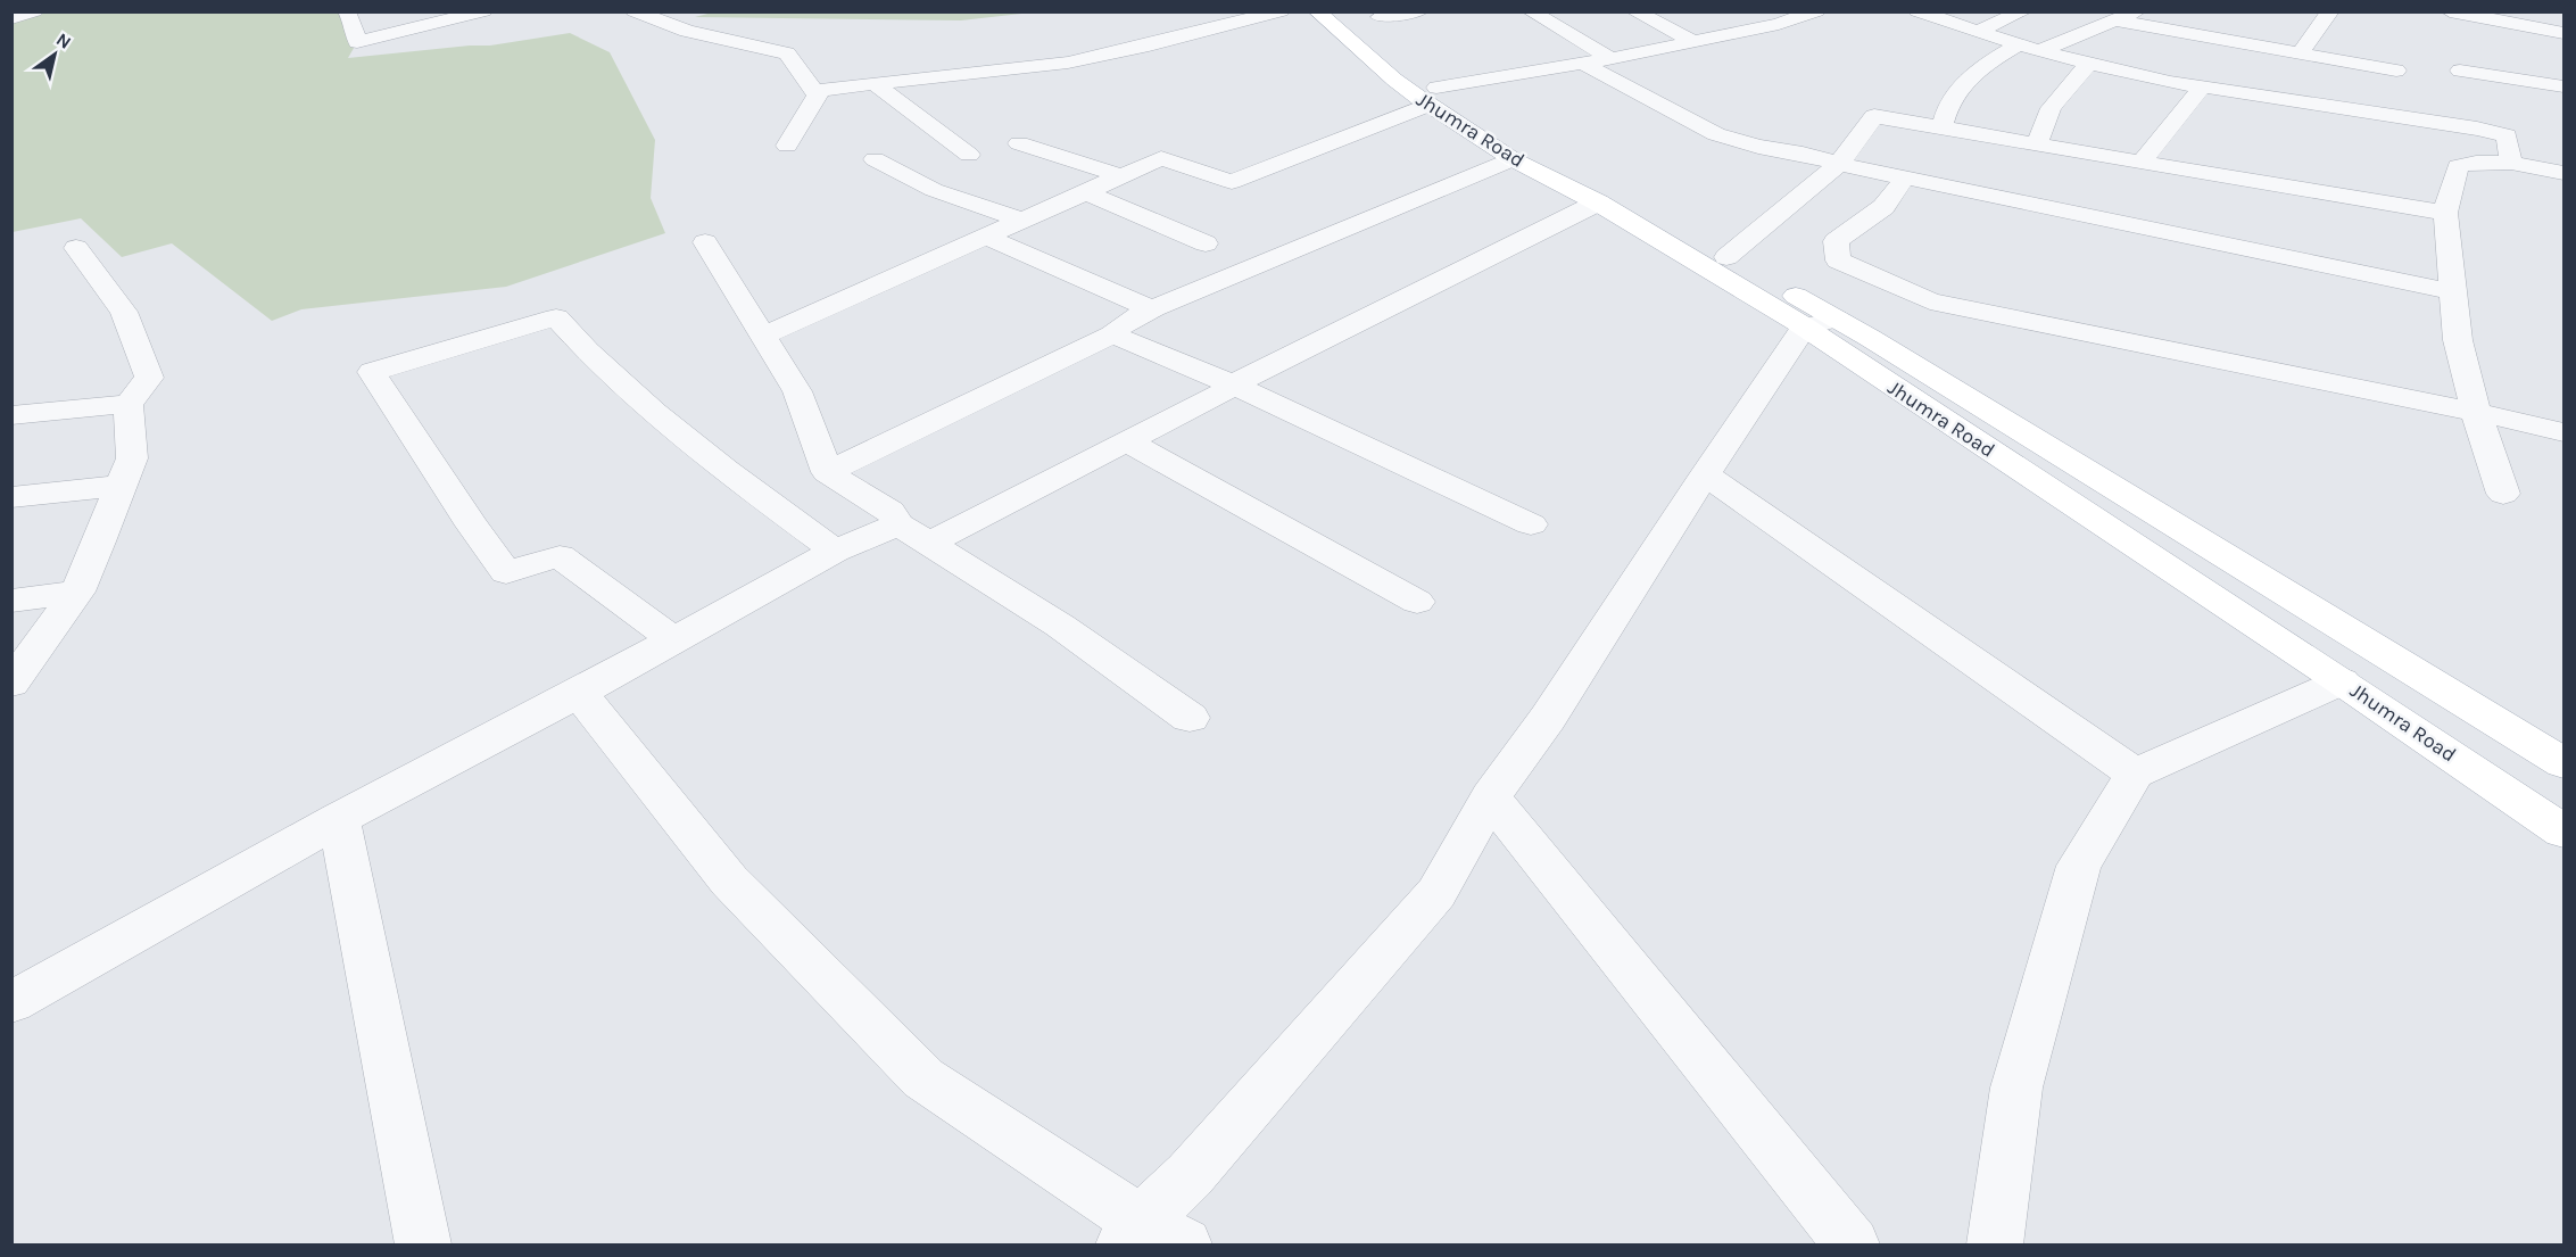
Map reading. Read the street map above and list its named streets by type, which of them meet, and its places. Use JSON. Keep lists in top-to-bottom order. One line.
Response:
{"streets":{"main road":["Jhumra Road"]},"north":"top right"}
